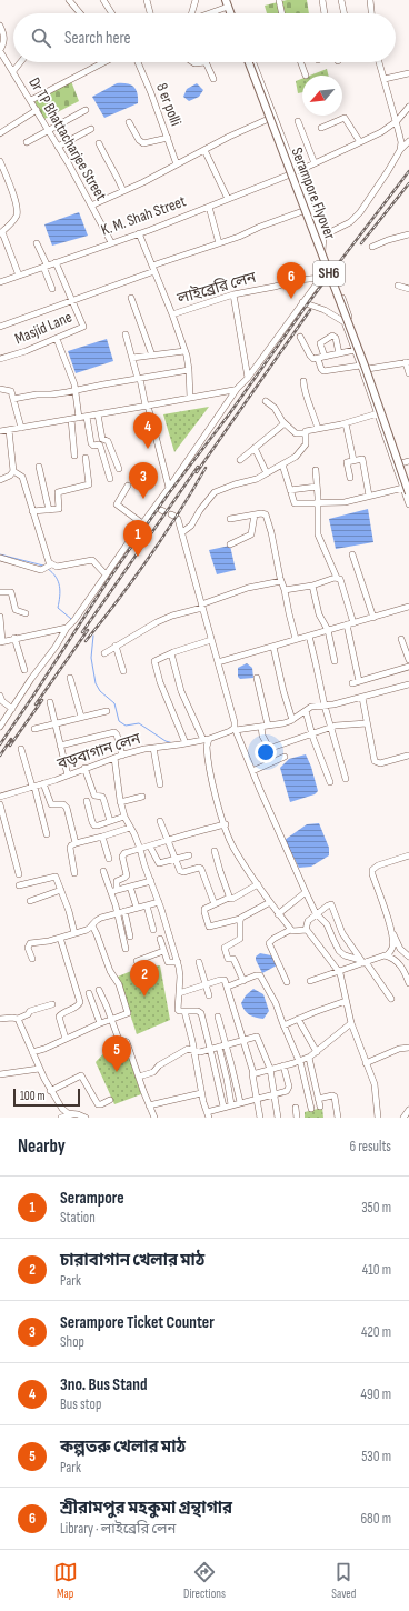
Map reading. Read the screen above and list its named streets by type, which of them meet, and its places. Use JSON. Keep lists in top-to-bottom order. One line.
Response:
{"streets":{"main road":["Serampore Flyover","SH6"],"street":["8 er polli","Dr TP Bhattacharjee Street","K. M. Shah Street","লাইব্রেরি লেন","Masjid Lane","বড়বাগান লেন"]},"crossings":[["Dr TP Bhattacharjee Street","K. M. Shah Street"],["K. M. Shah Street","Masjid Lane"]],"scale_bar":"100 m","north":"bottom left","page":{"search":"Search here","pins":["6","4","3","1","2","5"],"scale":"100 m","heading":["Nearby","6 results"],"list":[{"mark":"1","name":"Serampore","note":"Station","value":"350 m"},{"mark":"2","name":"চারাবাগান খেলার মাঠ","note":"Park","value":"410 m"},{"mark":"3","name":"Serampore Ticket Counter","note":"Shop","value":"420 m"},{"mark":"4","name":"3no. Bus Stand","note":"Bus stop","value":"490 m"},{"mark":"5","name":"কল্পতরু খেলার মাঠ","note":"Park","value":"530 m"},{"mark":"6","name":"শ্রীরামপুর মহকুমা গ্ৰন্থাগার","note":"Library · লাইব্রেরি লেন","value":"680 m"}],"nav":["Map","Directions","Saved"]}}
